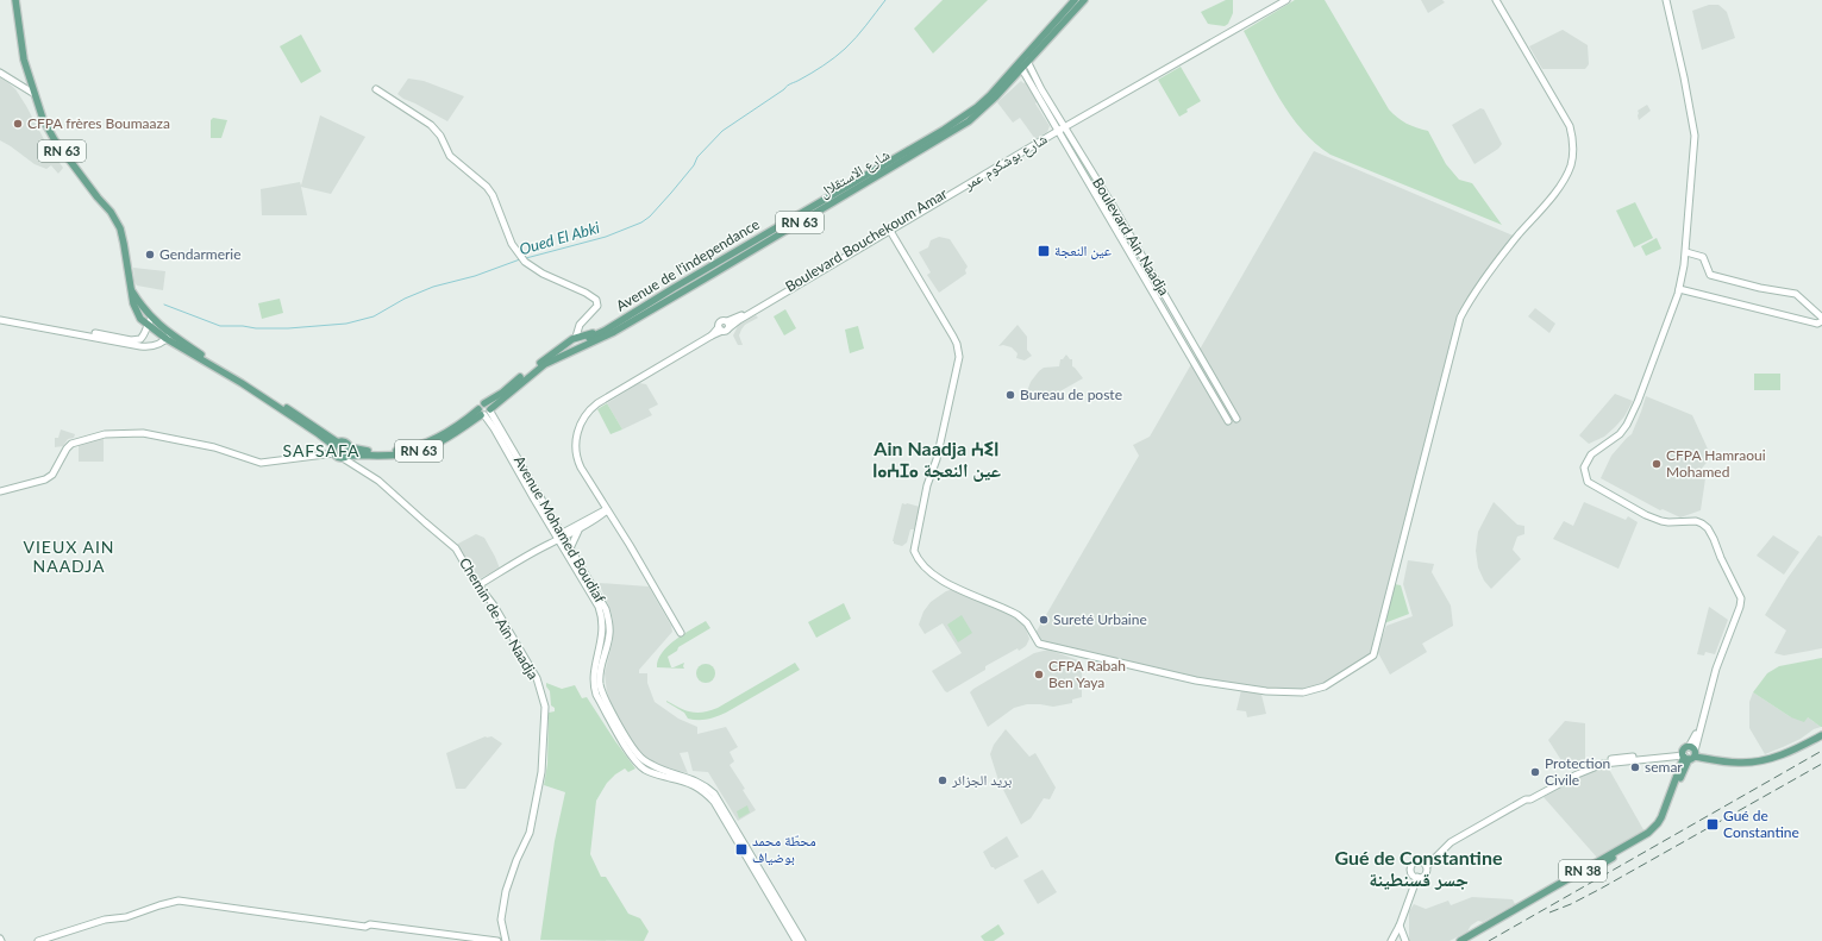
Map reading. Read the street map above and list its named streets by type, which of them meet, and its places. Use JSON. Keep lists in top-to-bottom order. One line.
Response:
{"streets":{"main road":["RN 63","شارع الاستقلال","Avenue de l'independance","RN 38"],"street":["شارع بوشكوم عمر","Boulevard Ain Naadja","Boulevard Bouchekoum Amar","Avenue Mohamed Boudiaf","Chemin de Aïn Naadja"]},"crossings":[["RN 63","شارع الاستقلال"],["RN 63","Boulevard Ain Naadja"],["RN 63","Avenue de l'independance"],["RN 63","Avenue Mohamed Boudiaf"],["RN 63","Chemin de Aïn Naadja"],["شارع بوشكوم عمر","Boulevard Ain Naadja"],["شارع بوشكوم عمر","Boulevard Bouchekoum Amar"],["شارع الاستقلال","Boulevard Ain Naadja"],["شارع الاستقلال","Avenue de l'independance"],["شارع الاستقلال","Avenue Mohamed Boudiaf"],["Boulevard Ain Naadja","Boulevard Bouchekoum Amar"],["Boulevard Ain Naadja","Avenue de l'independance"],["Avenue de l'independance","Avenue Mohamed Boudiaf"]],"districts":["Ain Naadja ⵄⵉⵏ ⵏⴰⵄⵊⴰ عين النعجة","SAFSAFA","VIEUX AIN NAADJA","Gué de Constantine جسر قسنطينة"],"water":["Oued El Abki"],"places":{"other":["CFPA frères Boumaaza","Gendarmerie","Bureau de poste","CFPA Hamraoui Mohamed","Sureté Urbaine","CFPA Rabah Ben Yaya","semar","Protection Civile","بريد الجزائر"],"transit":["عين النعجة","Gué de Constantine","محطّة محمد بوضياف"]}}
